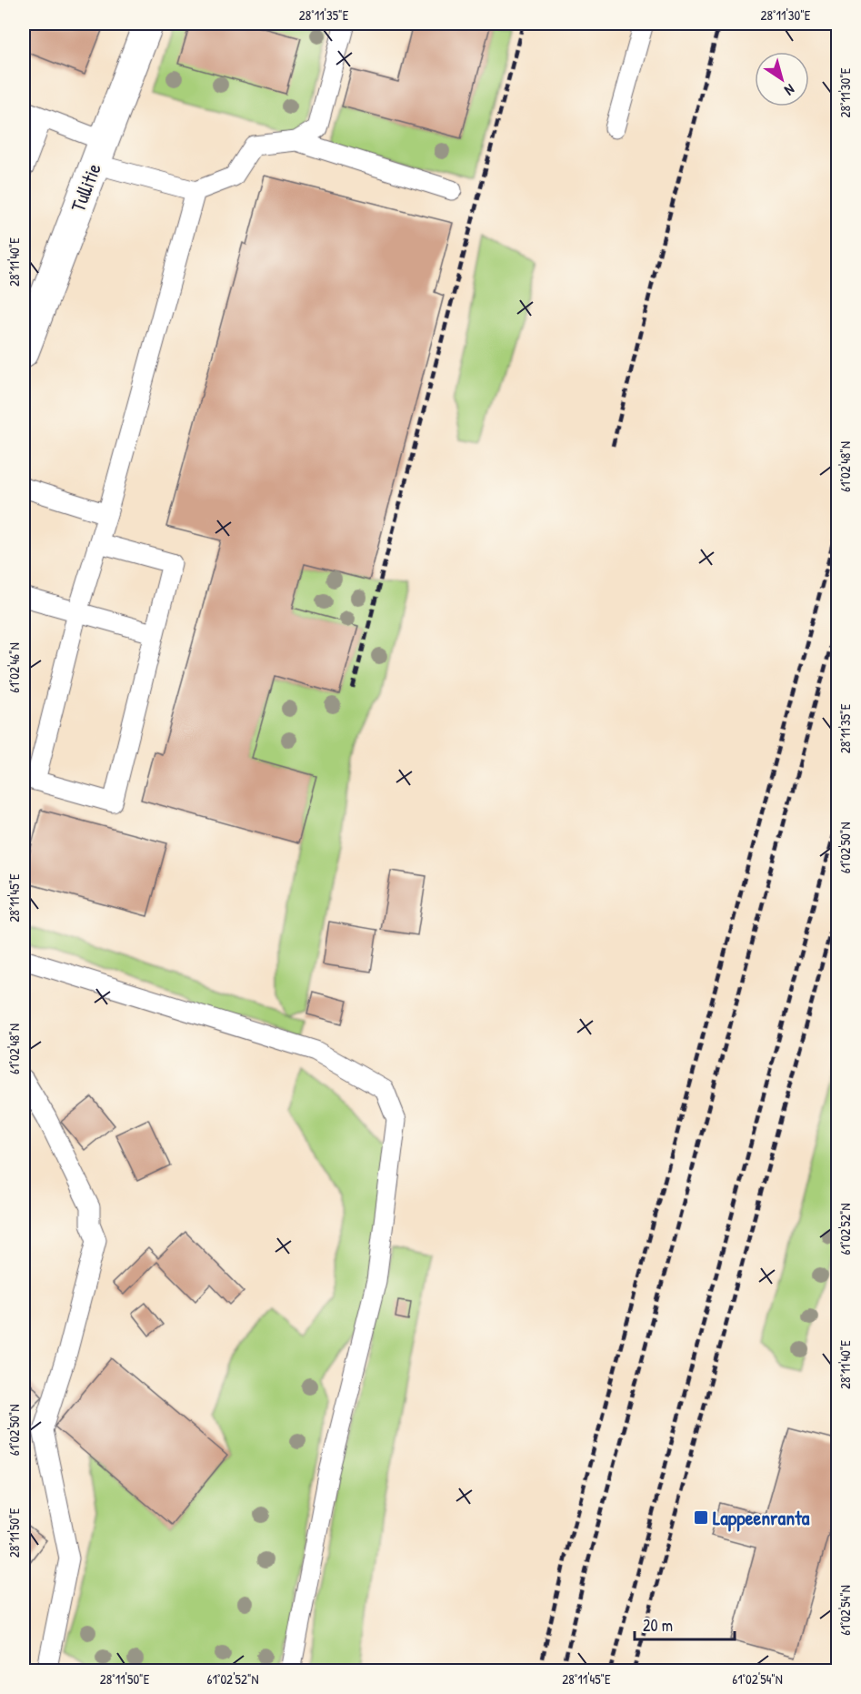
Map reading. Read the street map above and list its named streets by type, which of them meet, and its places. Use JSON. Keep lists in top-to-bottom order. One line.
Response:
{"streets":{"street":["Tullitie"]},"places":{"transit":["Lappeenranta"]},"scale_bar":"20 m","north":"bottom right","coordinates":["28°11'35\"E","28°11'30\"E","28°11'40\"E","61°02'48\"N","61°02'46\"N","61°02'50\"N","28°11'45\"E","61°02'52\"N","28°11'50\"E","61°02'54\"N"]}
